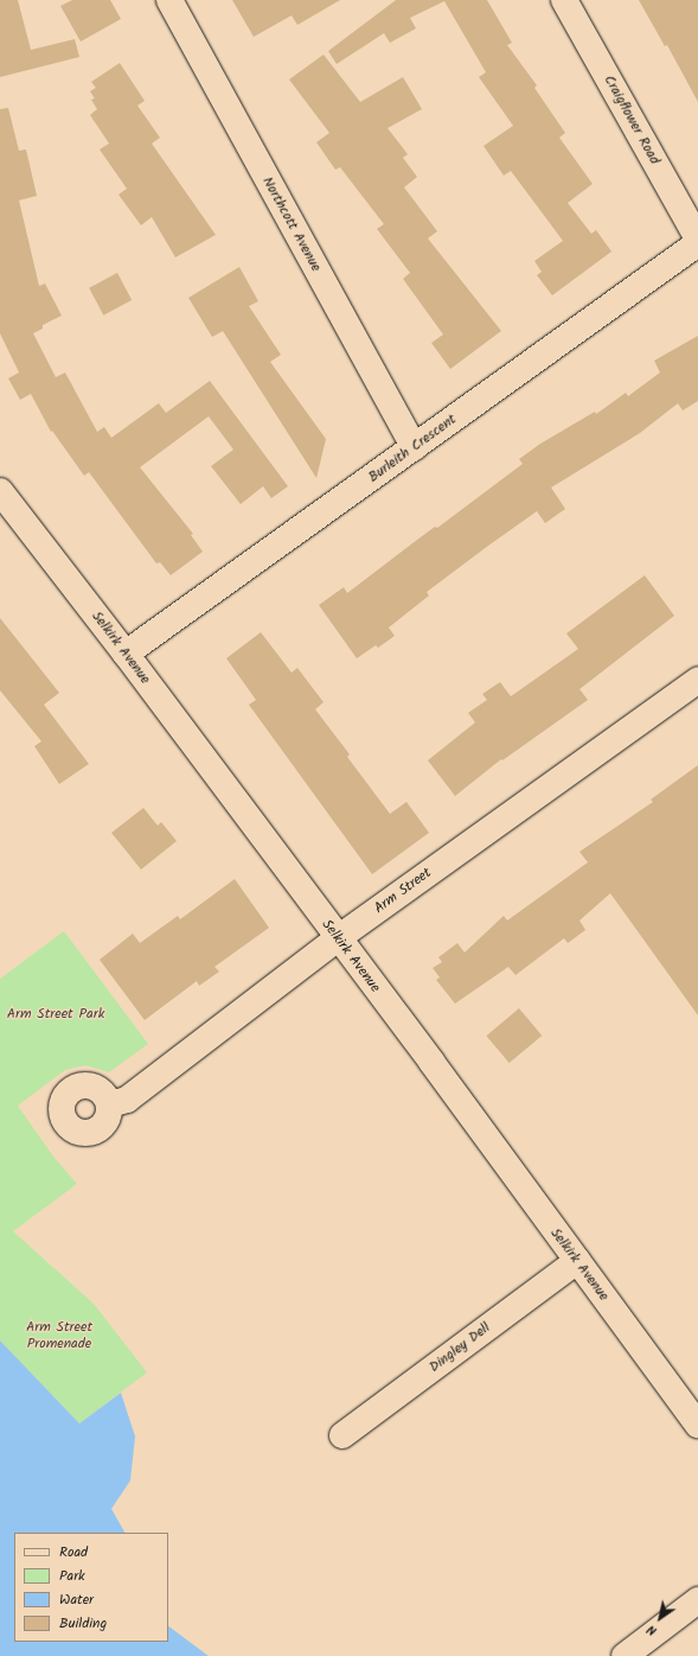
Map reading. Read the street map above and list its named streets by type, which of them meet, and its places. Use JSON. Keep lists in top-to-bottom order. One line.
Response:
{"streets":{"street":["Craigflower Road","Northcott Avenue","Burleith Crescent","Selkirk Avenue","Arm Street","Dingley Dell"]},"crossings":[["Northcott Avenue","Burleith Crescent"],["Burleith Crescent","Selkirk Avenue"],["Selkirk Avenue","Arm Street"],["Selkirk Avenue","Dingley Dell"]],"parks":["Arm Street Park","Arm Street Promenade"],"legend":["Road","Park","Water","Building"],"north":"bottom left"}
